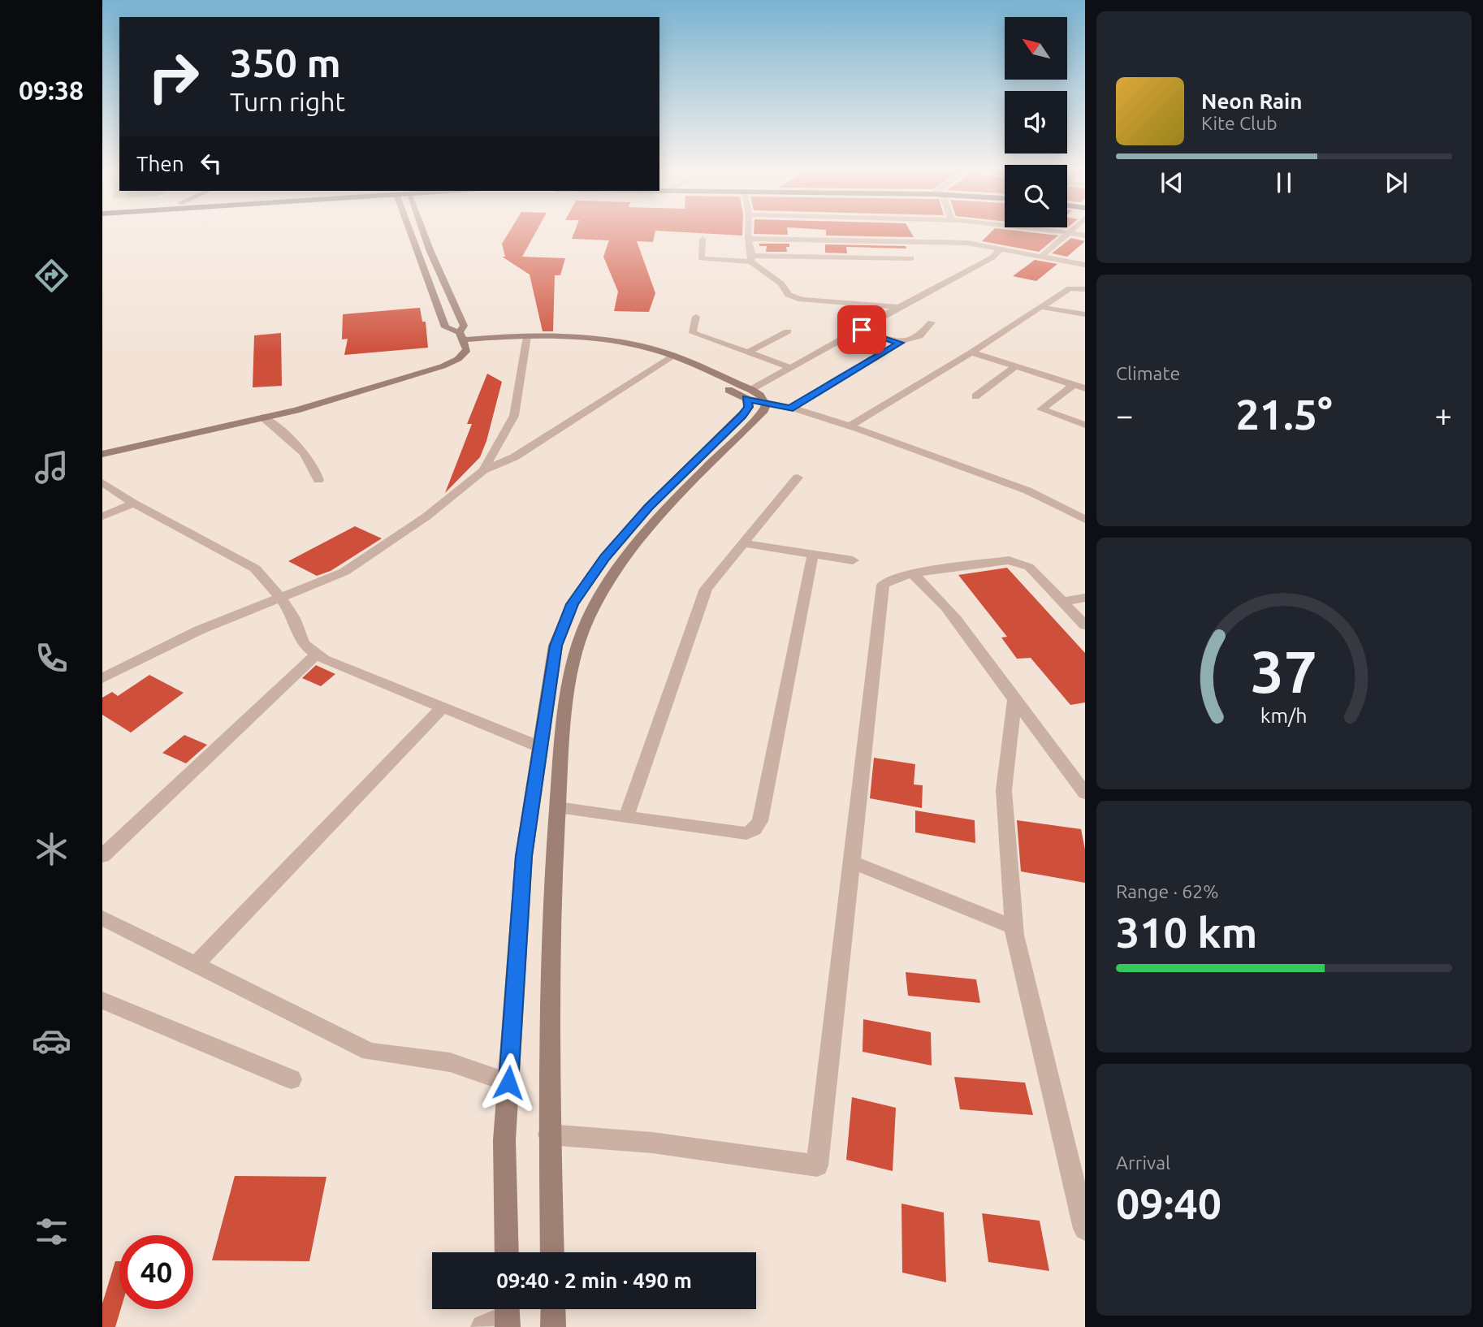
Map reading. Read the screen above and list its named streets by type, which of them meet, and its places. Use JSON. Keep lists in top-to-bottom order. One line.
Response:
{"north":"top left","page":{"tabs":"09:38","turn":["350 m","Turn right"],"song":["Neon Rain","Kite Club"],"then":"Then","tile":["Climate",["Range · 62%","310 km"],["Arrival","09:40"]],"heat":["−","21.5°","+"],"limit":"40","trip":"09:40 · 2 min · 490 m","gauge":["37","km/h"]}}
